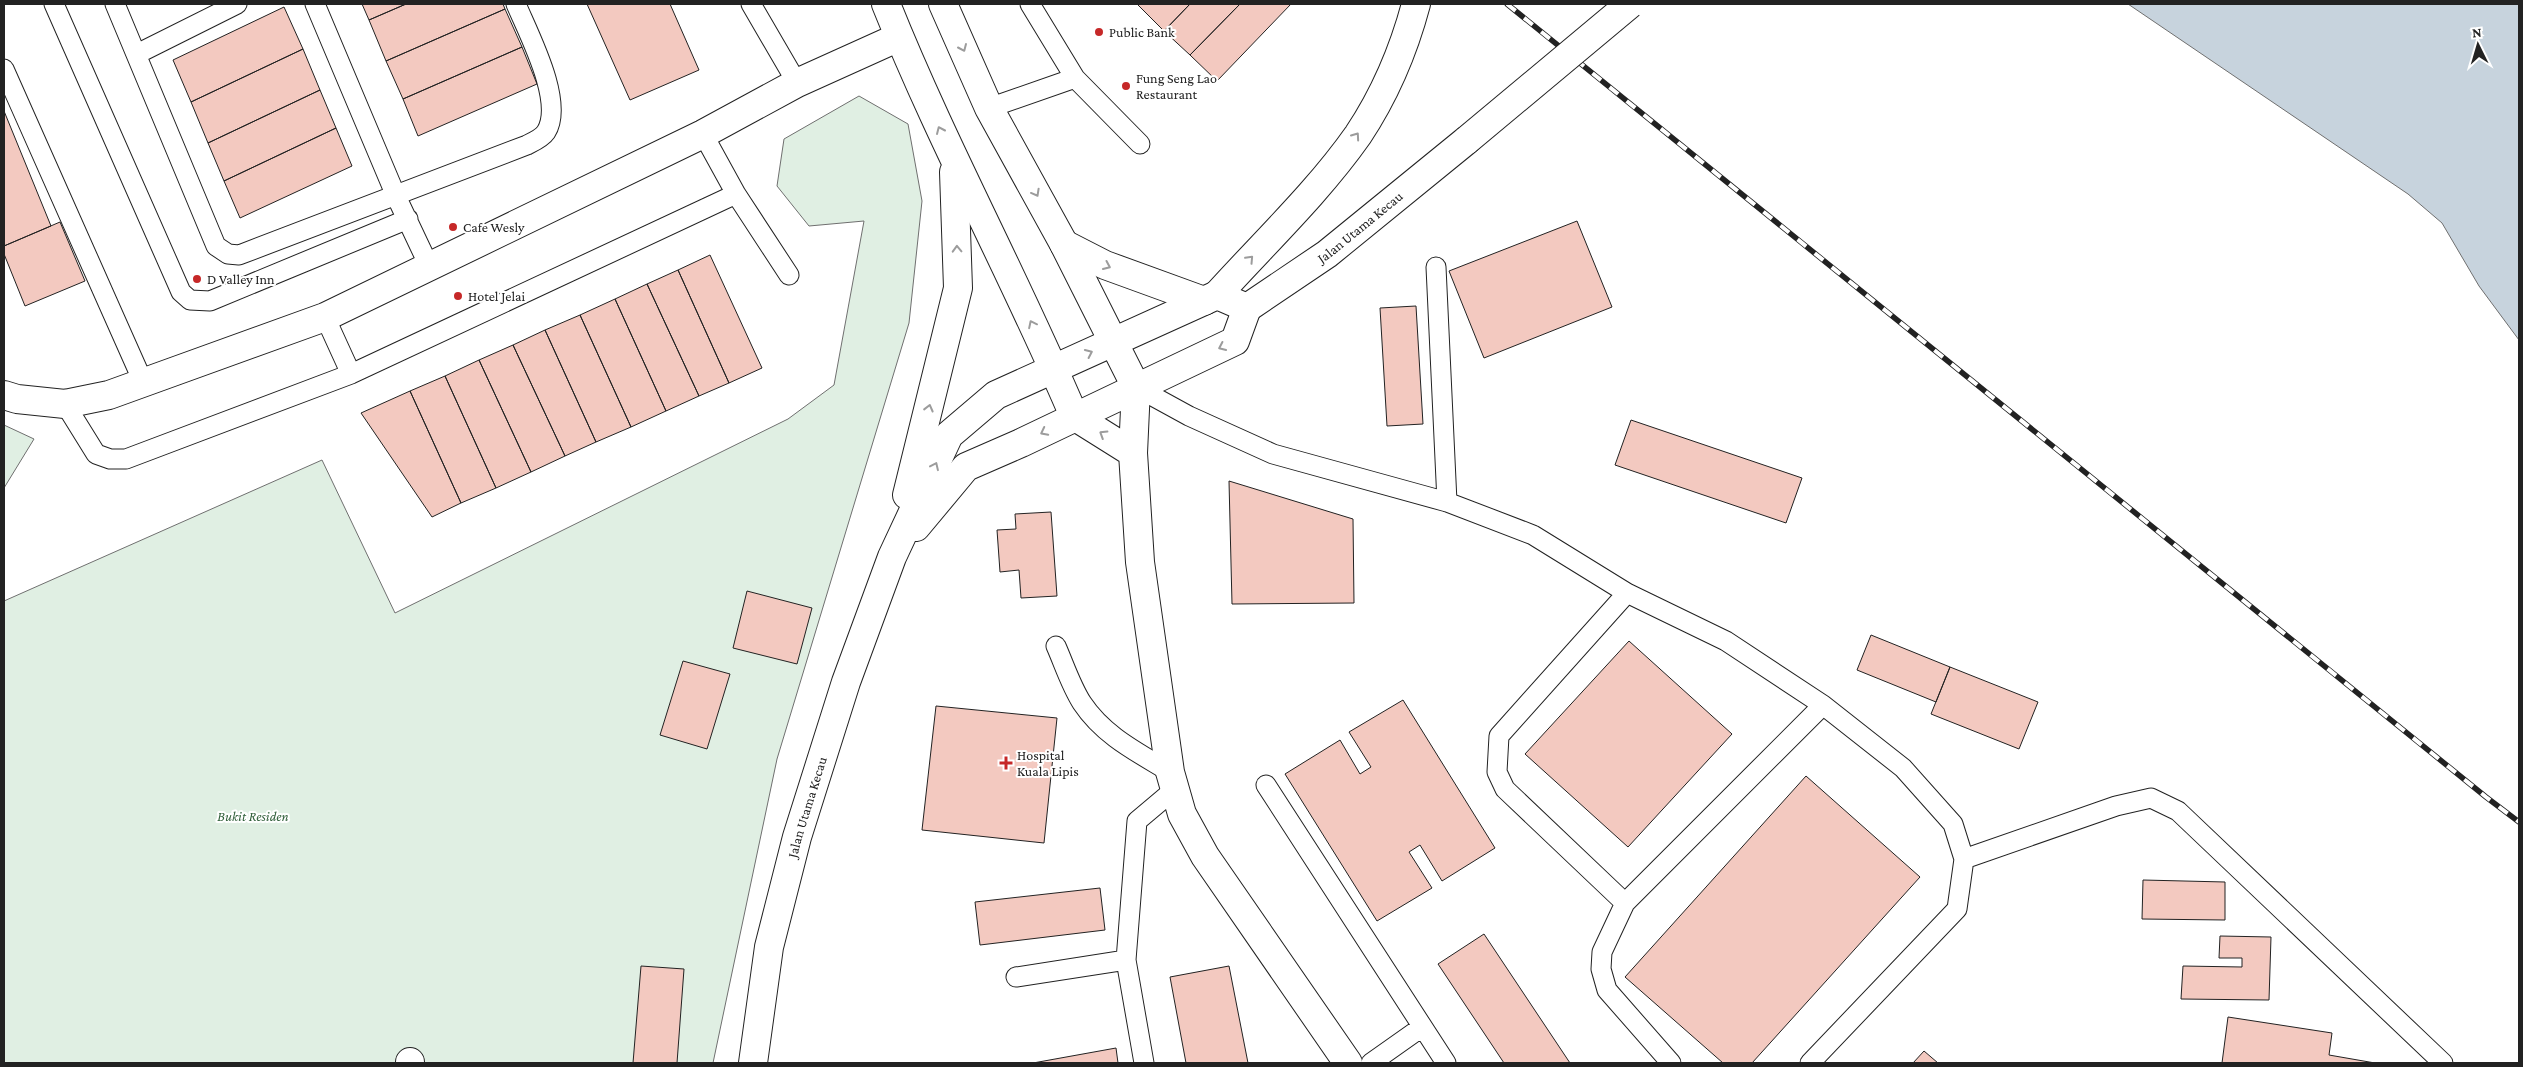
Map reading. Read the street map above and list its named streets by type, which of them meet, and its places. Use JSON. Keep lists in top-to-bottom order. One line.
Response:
{"streets":{"street":["Jalan Utama Kecau"]},"parks":["Bukit Residen"],"places":{"other":["Public Bank","Fung Seng Lao Restaurant","Cafe Wesly","D Valley Inn","Hotel Jelai"],"health":["Hospital Kuala Lipis"]},"north":"top"}
